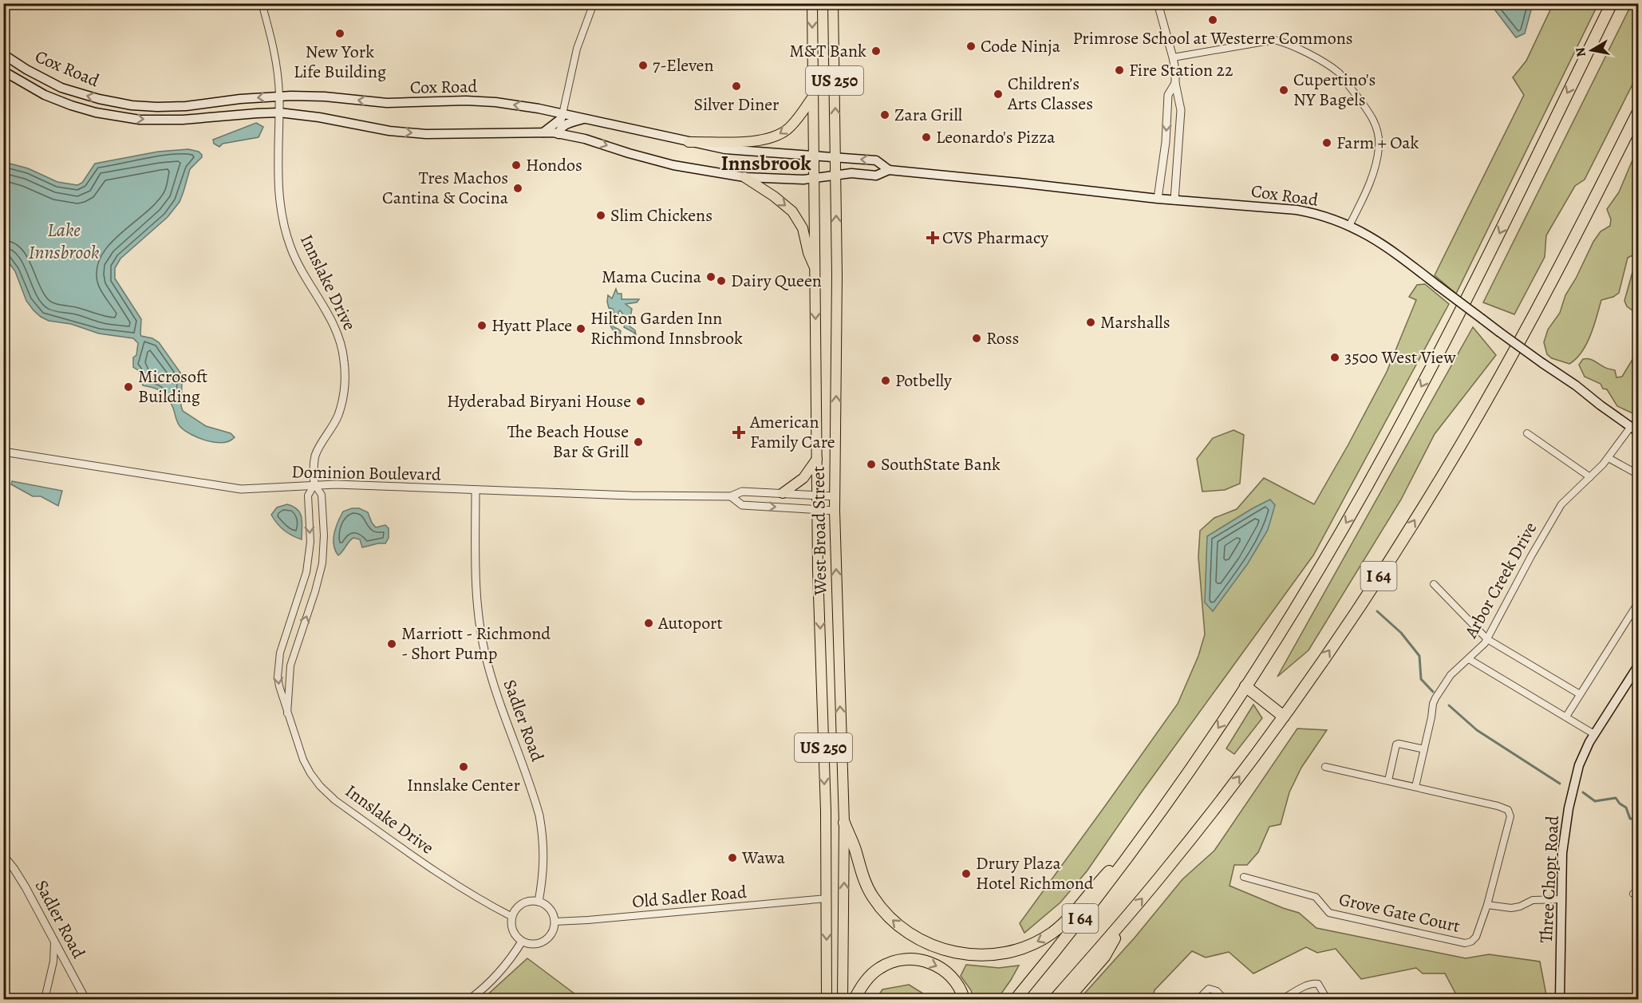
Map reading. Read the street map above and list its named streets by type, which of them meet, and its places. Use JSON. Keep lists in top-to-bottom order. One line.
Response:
{"streets":{"highway":["I 64"],"main road":["Cox Road","US 250","West Broad Street","Three Chopt Road"],"street":["Innslake Drive","Dominion Boulevard","Arbor Creek Drive","Sadler Road","Old Sadler Road","Grove Gate Court"]},"crossings":[["Cox Road","Innslake Drive"],["Cox Road","West Broad Street"],["Cox Road","Arbor Creek Drive"],["Innslake Drive","Dominion Boulevard"],["Innslake Drive","Sadler Road"],["Innslake Drive","Old Sadler Road"],["Dominion Boulevard","West Broad Street"],["Dominion Boulevard","Sadler Road"],["West Broad Street","Old Sadler Road"],["Sadler Road","Old Sadler Road"]],"districts":["Innsbrook"],"water":["Lake Innsbrook"],"places":{"other":["Primrose School at Westerre Commons","New York Life Building","Code Ninja","M&T Bank","7-Eleven","Fire Station 22","Silver Diner","Cupertino's NY Bagels","Children’s Arts Classes","Zara Grill","Leonardo's Pizza","Farm + Oak","Hondos","Tres Machos Cantina & Cocina","Slim Chickens","Mama Cucina","Dairy Queen","Marshalls","Hyatt Place","Hilton Garden Inn Richmond Innsbrook","Ross","3500 West View","Potbelly","Microsoft Building","Hyderabad Biryani House","The Beach House Bar & Grill","SouthState Bank","Autoport","Marriott - Richmond - Short Pump","Innslake Center","Wawa","Drury Plaza Hotel Richmond"],"health":["CVS Pharmacy","American Family Care"]},"north":"left"}
